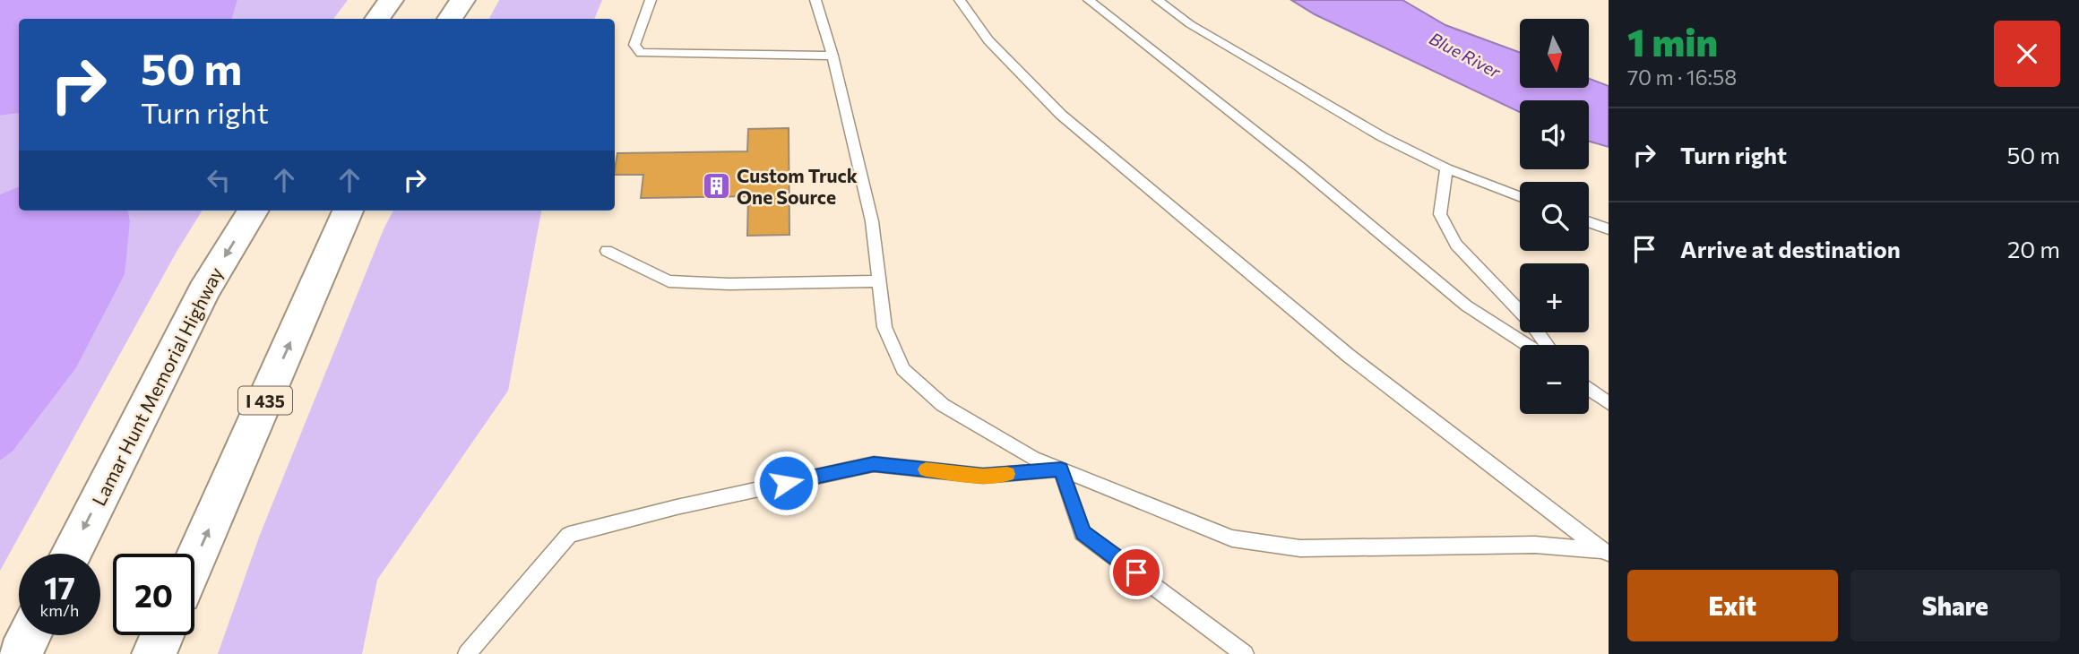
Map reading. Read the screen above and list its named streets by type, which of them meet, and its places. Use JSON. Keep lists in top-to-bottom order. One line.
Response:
{"streets":{"highway":["Lamar Hunt Memorial Highway","I 435"]},"water":["Blue River"],"places":{"building":["Custom Truck One Source"]},"north":"bottom","page":{"heading":["1 min","70 m · 16:58"],"map_buttons":["+","−"],"turn":["50 m","Turn right"],"list":[{"name":"Turn right","value":"50 m"},{"name":"Arrive at destination","value":"20 m"}],"speed":"17 km/h","limit":"20","buttons":["Exit","Share"]}}
